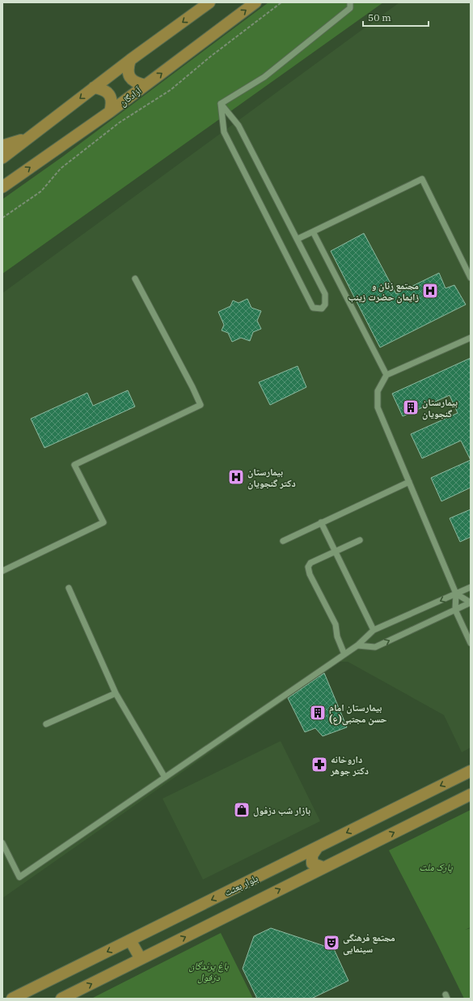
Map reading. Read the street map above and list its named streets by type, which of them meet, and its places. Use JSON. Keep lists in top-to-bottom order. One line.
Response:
{"streets":{"main road":["آزادگان","بلوار بعثت"]},"parks":["پارک ملت","باغ پرندگان دزفول"],"places":{"hospital":["مجتمع زنان و زایمان حضرت زینب","بیمارستان دکتر گنجویان"],"building":["بیمارستان گنجویان","بیمارستان امام حسن مجتبی(ع)"],"pharmacy":["داروخانه دکتر جوهر"],"shop":["بازار شب دزفول"],"theatre":["مجتمع فرهنگی سینمایی"]},"scale_bar":"50 m"}
